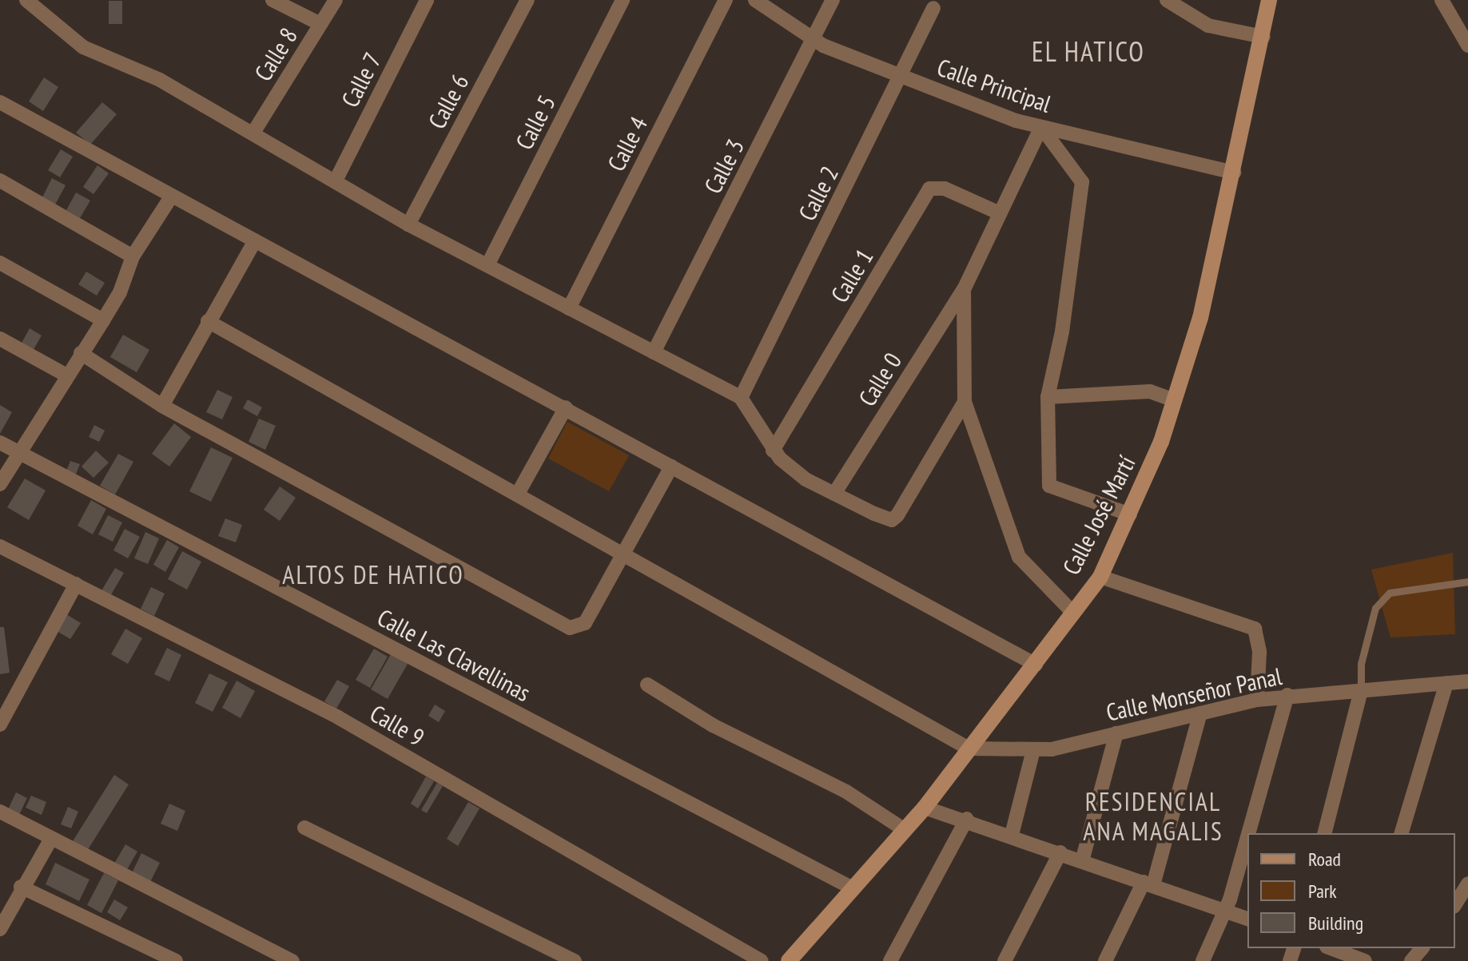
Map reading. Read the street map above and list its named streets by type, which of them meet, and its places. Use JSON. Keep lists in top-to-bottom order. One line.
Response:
{"streets":{"main road":["Calle José Martí"],"street":["Calle 8","Calle 7","Calle Principal","Calle 6","Calle 5","Calle 4","Calle 3","Calle 2","Calle 1","Calle 0","Calle Las Clavellinas","Calle Monseñor Panal","Calle 9"]},"crossings":[["Calle Principal","Calle 3"],["Calle Principal","Calle 2"],["Calle Principal","Calle 0"],["Calle Principal","Calle José Martí"],["Calle 1","Calle 0"],["Calle José Martí","Calle Las Clavellinas"],["Calle José Martí","Calle Monseñor Panal"]],"districts":["EL HATICO","ALTOS DE HATICO","RESIDENCIAL ANA MAGALIS"],"legend":["Road","Park","Building"]}
